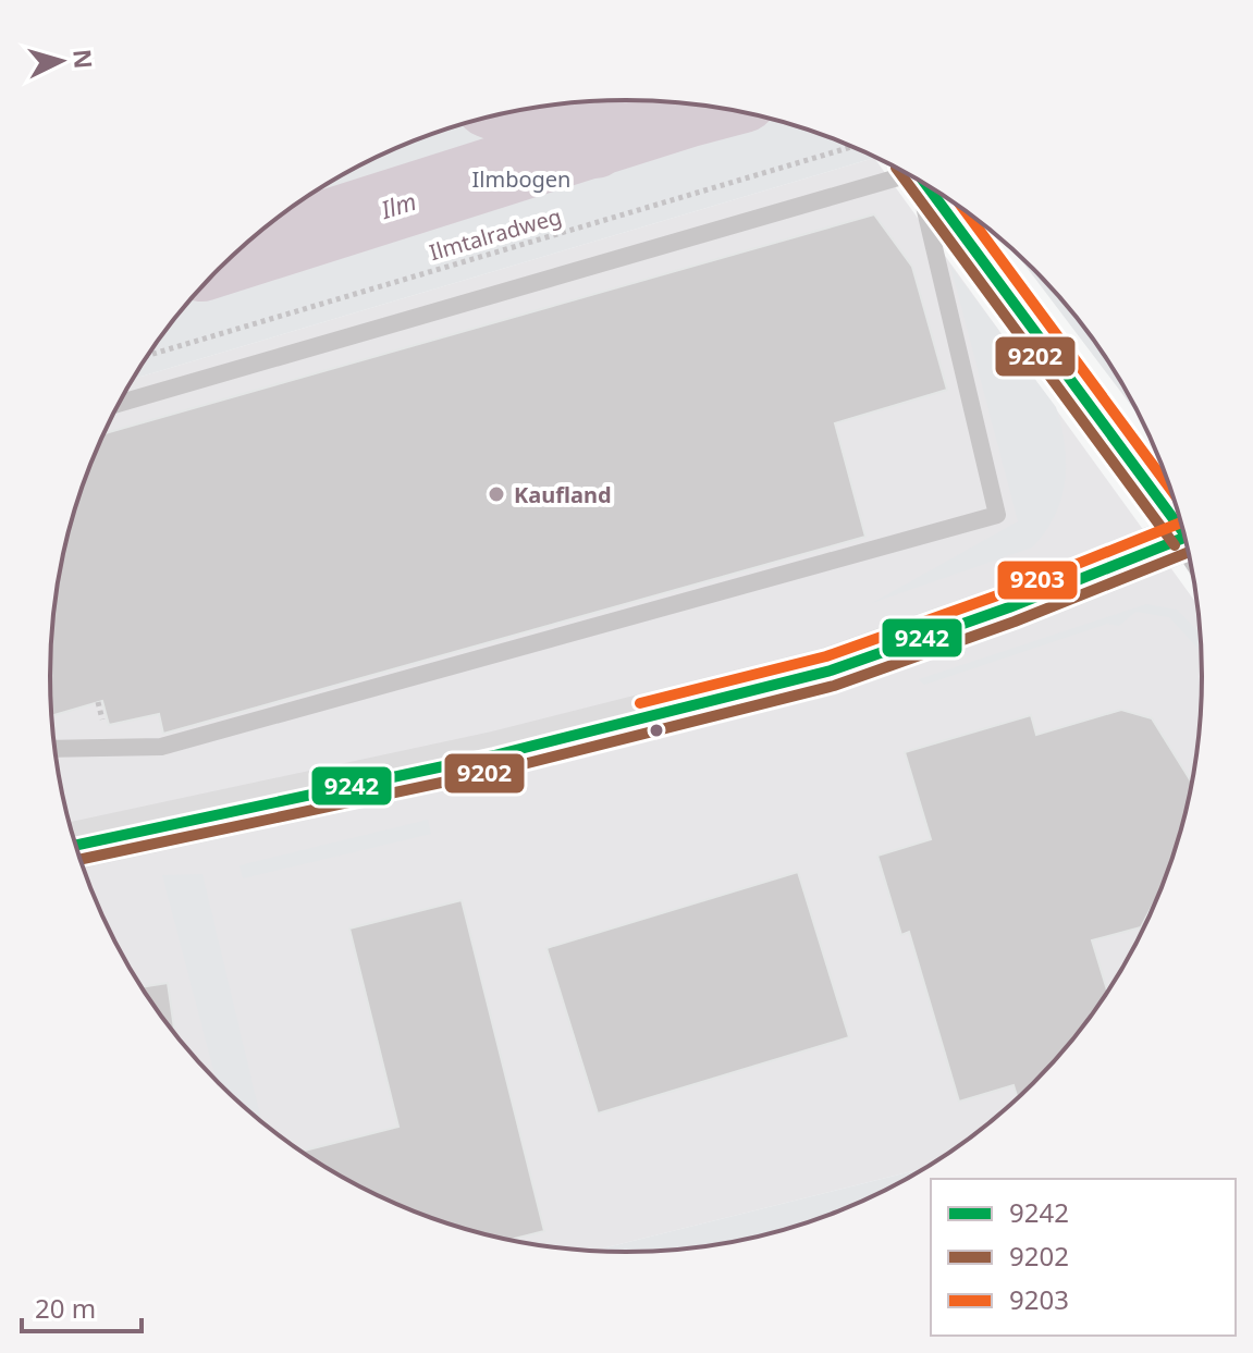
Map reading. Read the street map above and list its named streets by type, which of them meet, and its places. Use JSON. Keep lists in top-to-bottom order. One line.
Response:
{"streets":{"path":["Ilmtalradweg"]},"water":["Ilm"],"parks":["Ilmbogen"],"places":["Kaufland"],"lines":["transit line 9202","transit line 9242","transit line 9203"],"legend":["9242","9202","9203"],"scale_bar":"20 m","north":"right"}
